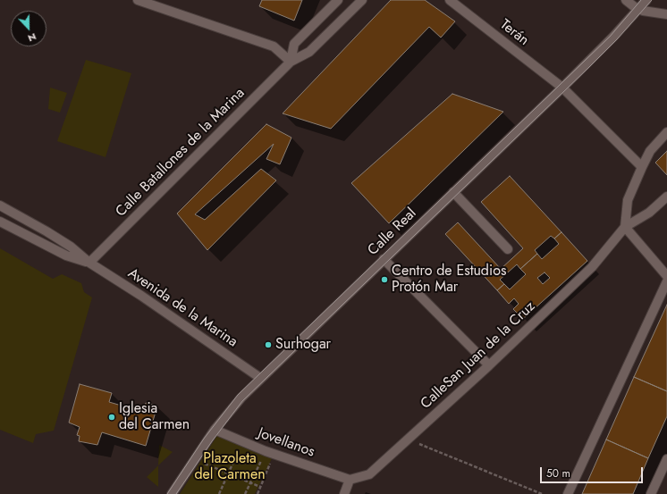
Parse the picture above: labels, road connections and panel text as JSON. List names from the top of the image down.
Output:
{
  "streets": {
    "street": [
      "Terán",
      "Calle Batallones de la Marina",
      "Calle Real",
      "Avenida de la Marina",
      "CalleSan Juan de la Cruz",
      "Jovellanos"
    ]
  },
  "crossings": [
    ["Terán", "Calle Real"],
    ["Calle Batallones de la Marina", "Avenida de la Marina"],
    ["Calle Real", "Avenida de la Marina"],
    ["Calle Real", "Jovellanos"],
    ["CalleSan Juan de la Cruz", "Jovellanos"]
  ],
  "parks": ["Plazoleta del Carmen"],
  "places": ["Centro de Estudios Protón Mar", "Surhogar", "Iglesia del Carmen"],
  "scale_bar": "50 m",
  "north": "bottom"
}
